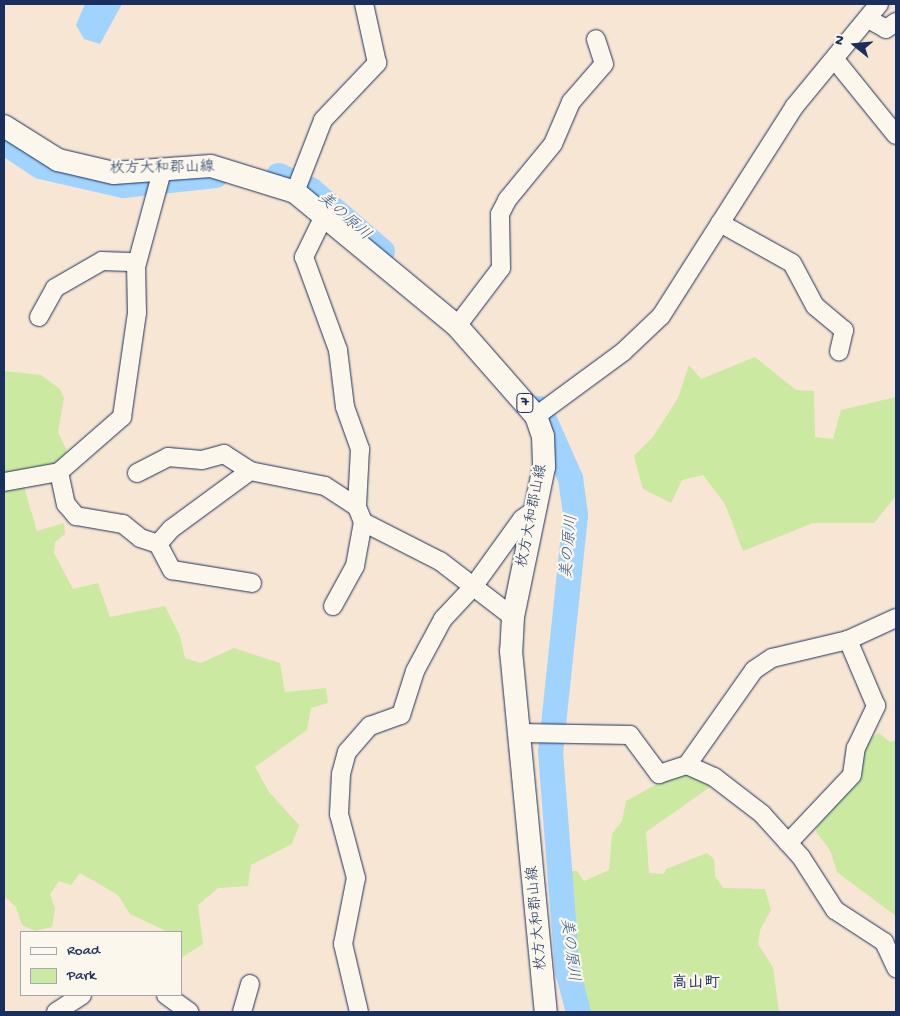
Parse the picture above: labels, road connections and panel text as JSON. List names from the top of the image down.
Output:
{
  "streets": {
    "main road": ["枚方大和郡山線", "7"]
  },
  "districts": ["高山町"],
  "water": ["美の原川"],
  "legend": ["Road", "Park"],
  "north": "left"
}
